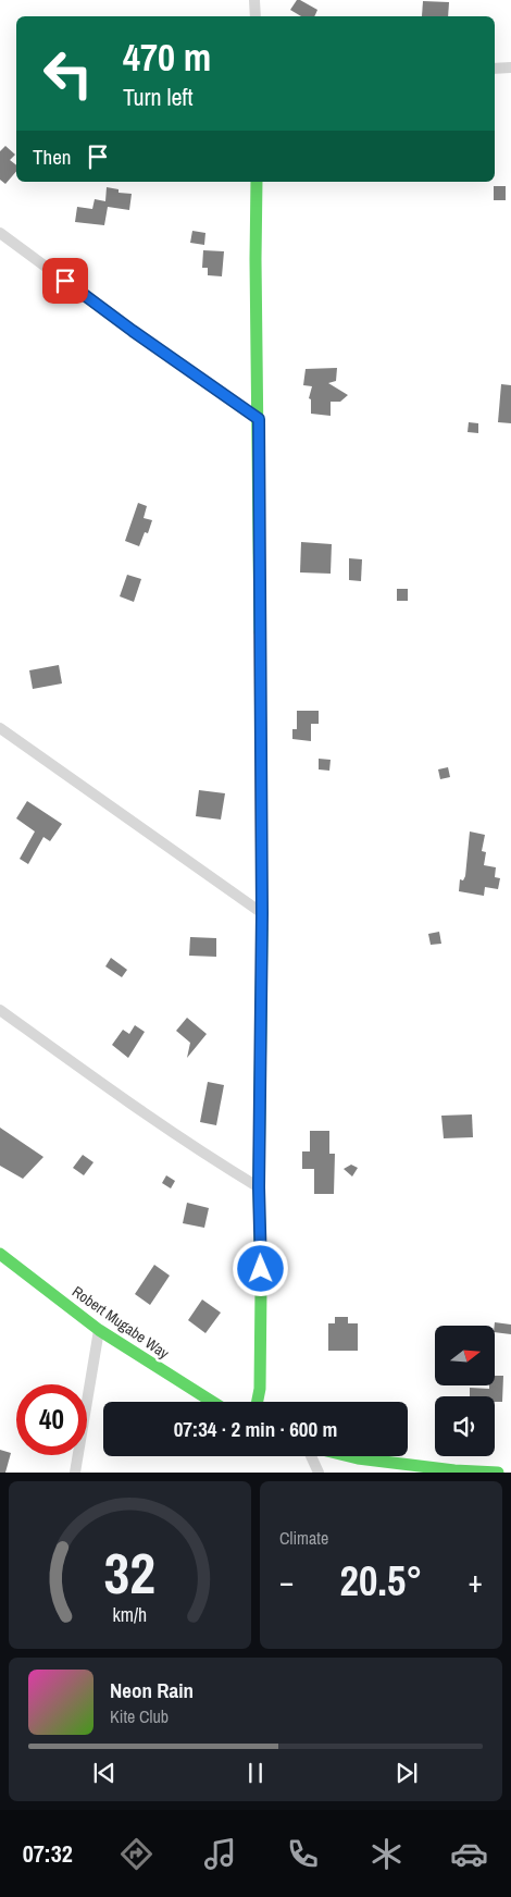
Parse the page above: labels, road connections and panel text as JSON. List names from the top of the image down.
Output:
{
  "streets": {
    "street": ["Robert Mugabe Way"]
  },
  "north": "right",
  "page": {
    "turn": ["470 m", "Turn left"],
    "then": "Then",
    "limit": "40",
    "trip": "07:34 · 2 min · 600 m",
    "tile": "Climate",
    "heat": ["−", "20.5°", "+"],
    "song": ["Neon Rain", "Kite Club"],
    "tabs": "07:32",
    "gauge": ["32", "km/h"]
  }
}
